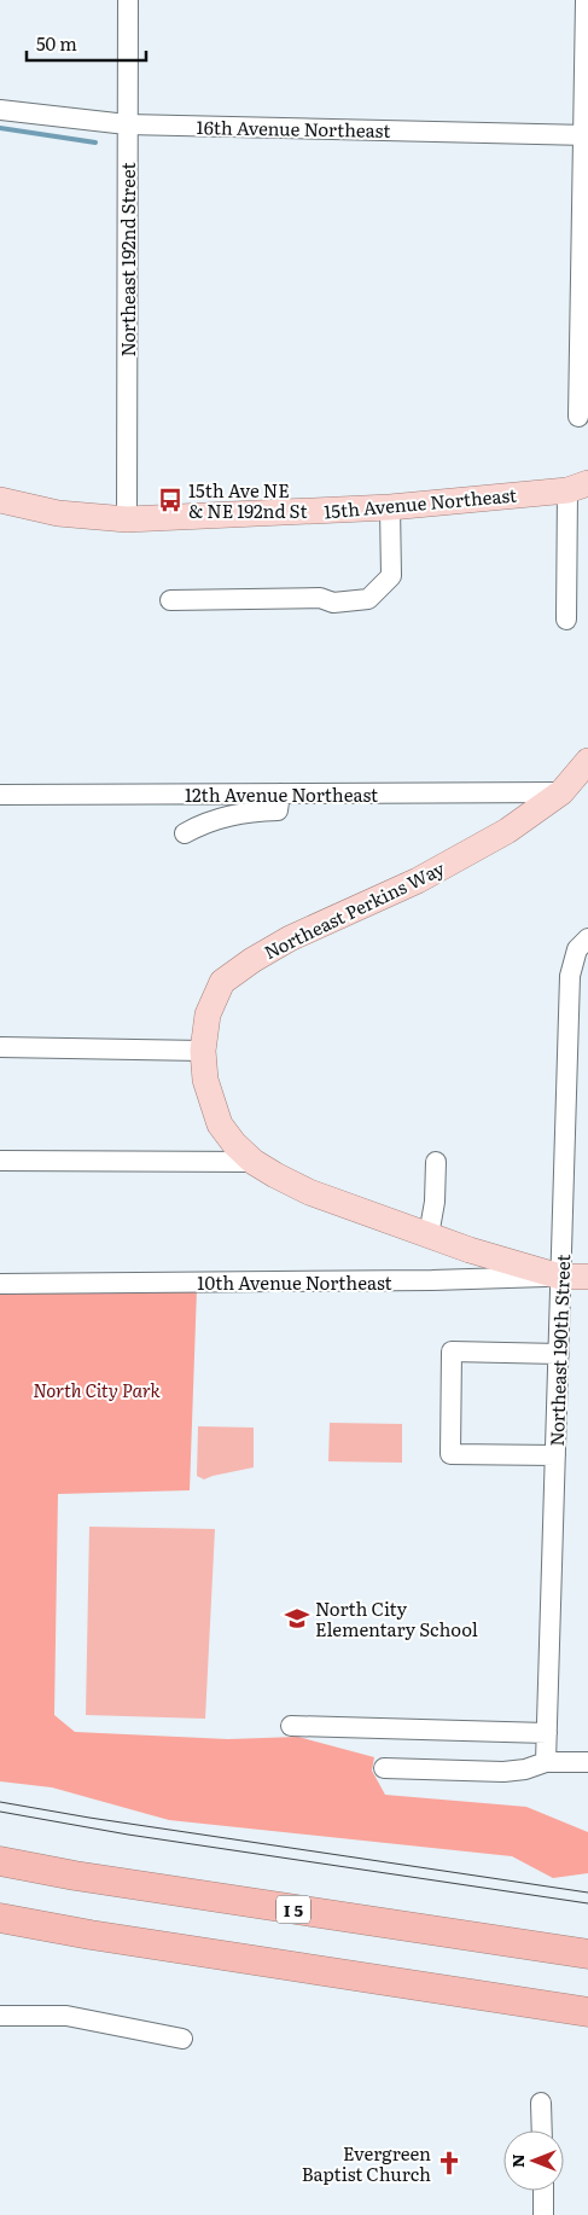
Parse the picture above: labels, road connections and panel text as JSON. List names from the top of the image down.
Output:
{
  "streets": {
    "highway": ["I 5"],
    "main road": ["15th Avenue Northeast", "Northeast Perkins Way", "10th Avenue Northeast"],
    "street": [
      "16th Avenue Northeast",
      "Northeast 192nd Street",
      "12th Avenue Northeast",
      "Northeast 190th Street"
    ]
  },
  "crossings": [
    ["16th Avenue Northeast", "Northeast 192nd Street"],
    ["Northeast 192nd Street", "15th Avenue Northeast"],
    ["12th Avenue Northeast", "Northeast Perkins Way"],
    ["Northeast Perkins Way", "10th Avenue Northeast"],
    ["Northeast Perkins Way", "Northeast 190th Street"],
    ["10th Avenue Northeast", "Northeast 190th Street"]
  ],
  "parks": ["North City Park"],
  "places": {
    "bus stop": ["15th Ave NE & NE 192nd St"],
    "school or university": ["North City Elementary School"],
    "church": ["Evergreen Baptist Church"]
  },
  "scale_bar": "50 m",
  "north": "left"
}
